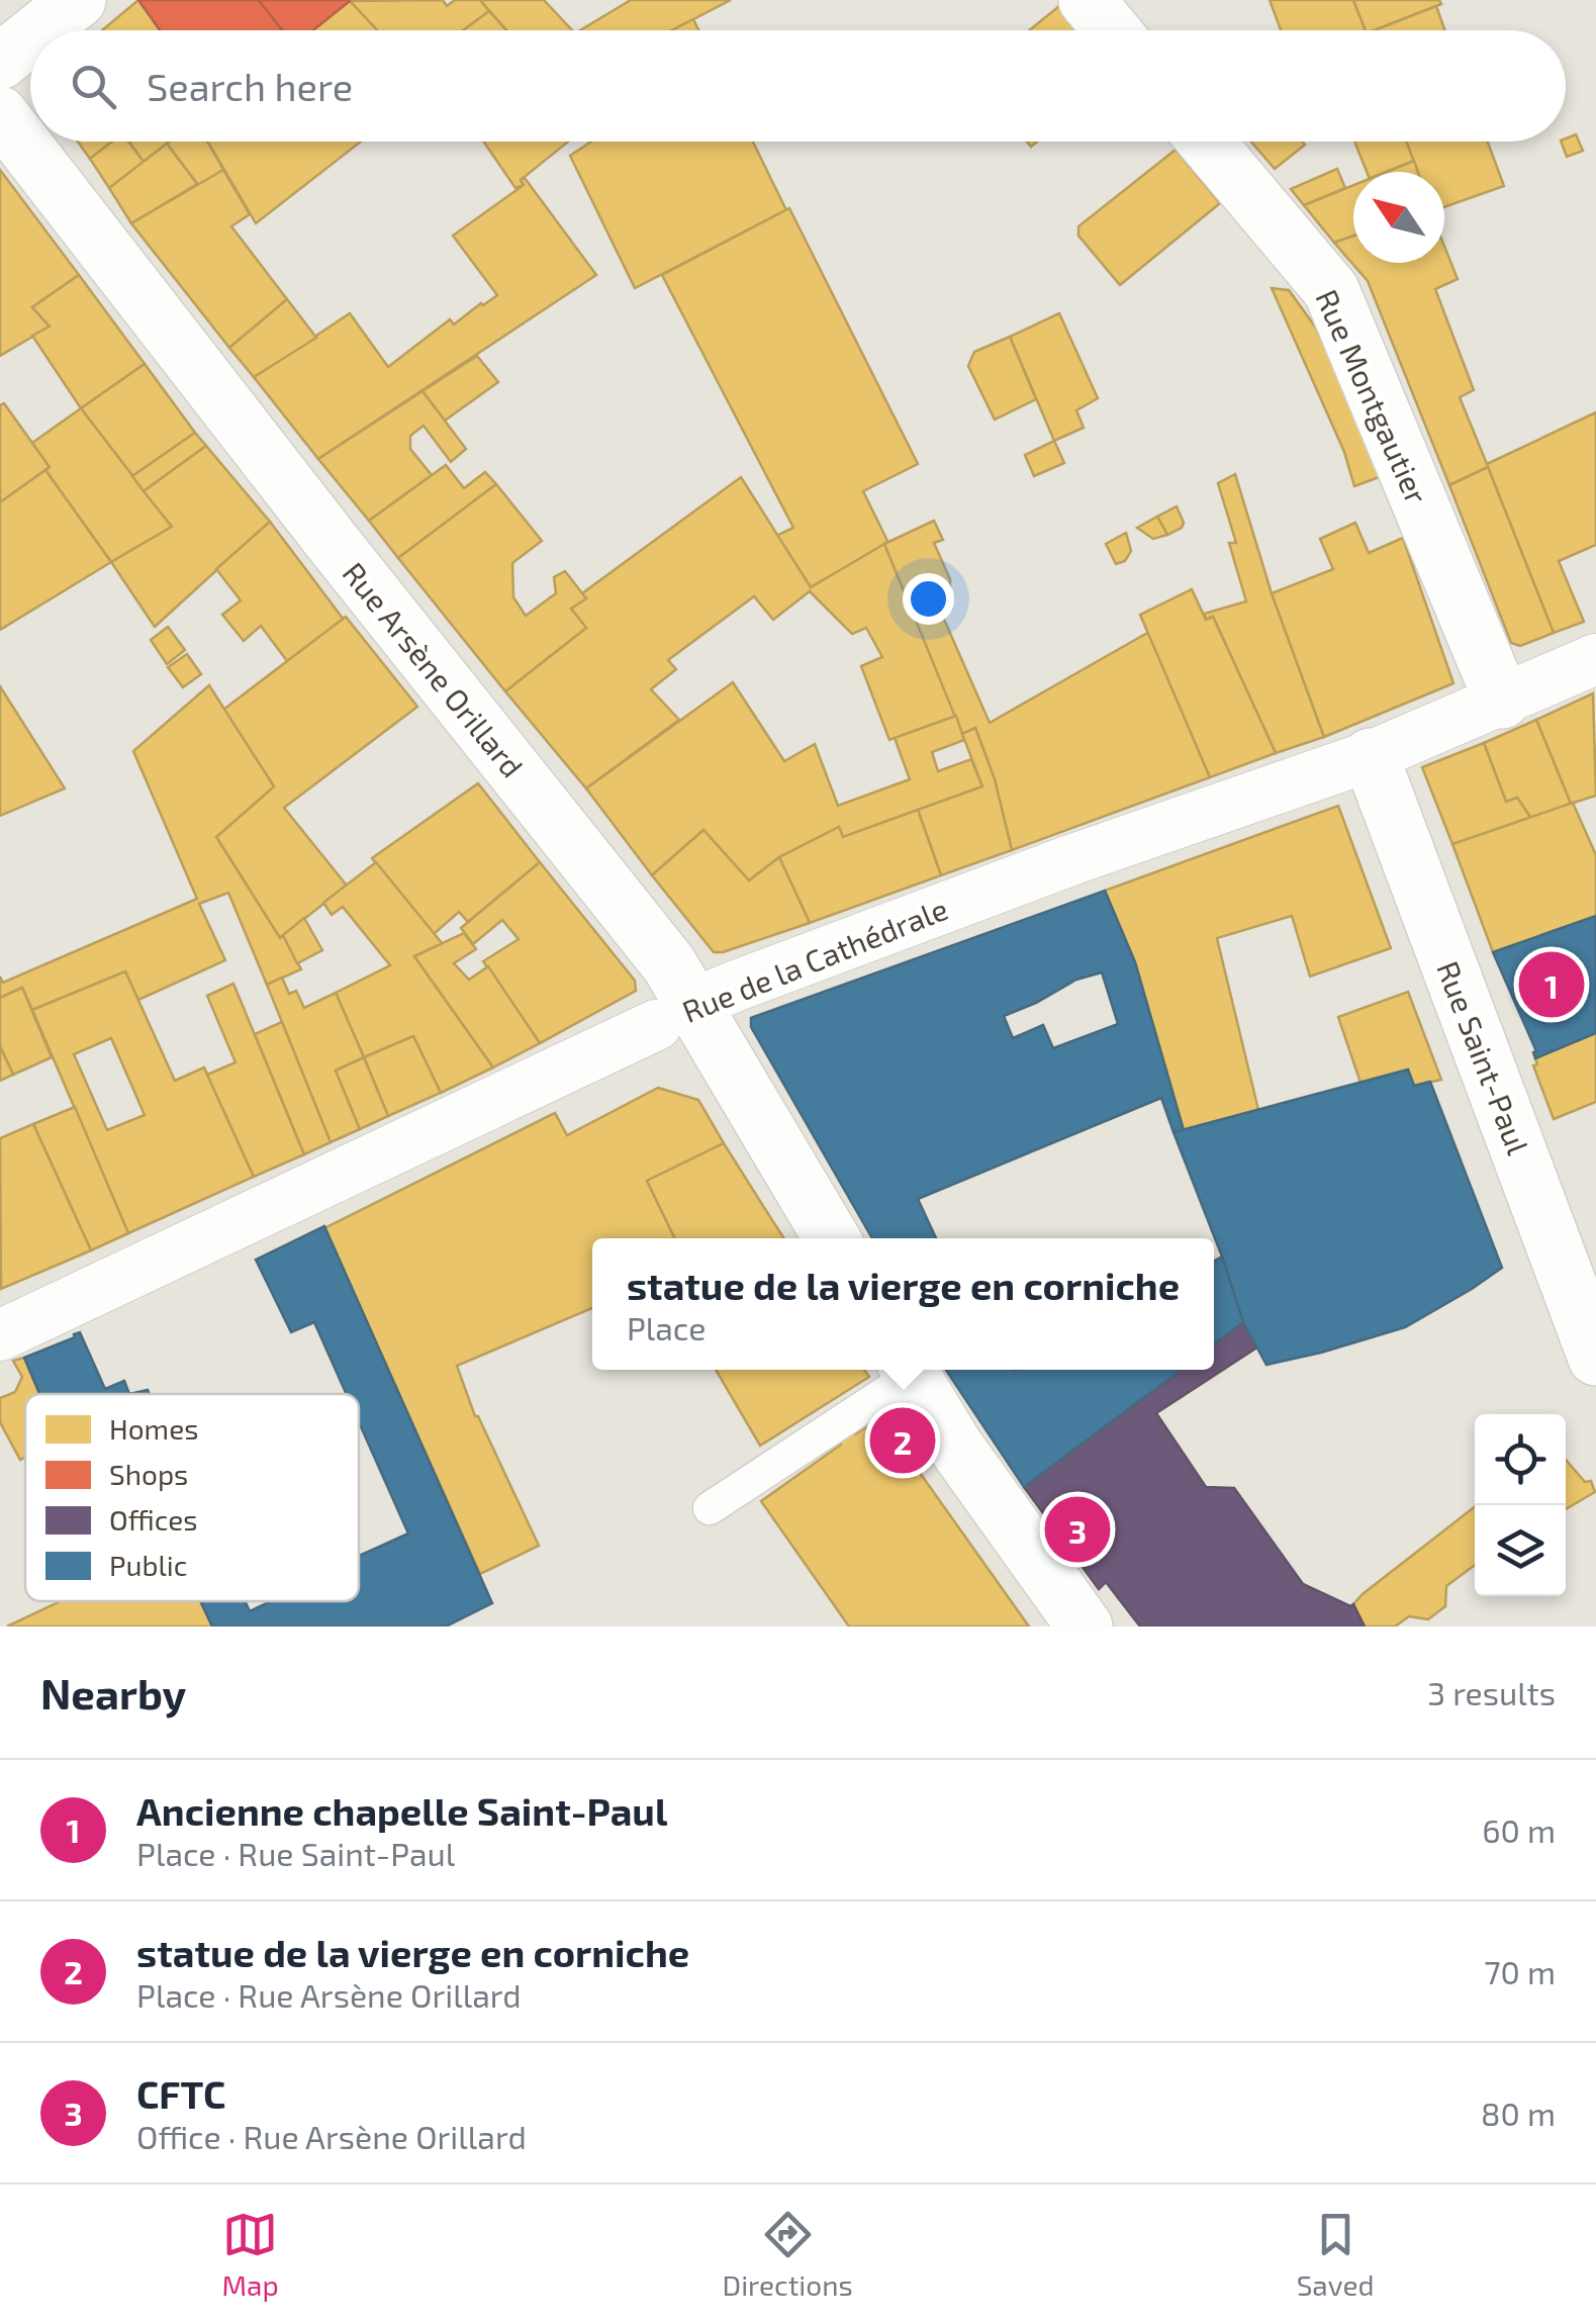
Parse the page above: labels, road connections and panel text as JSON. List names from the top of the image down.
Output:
{
  "streets": {
    "street": [
      "Rue Montgautier",
      "Rue Arsène Orillard",
      "Rue de la Cathédrale",
      "Rue Saint-Paul"
    ]
  },
  "crossings": [
    ["Rue Montgautier", "Rue de la Cathédrale"],
    ["Rue Arsène Orillard", "Rue de la Cathédrale"],
    ["Rue de la Cathédrale", "Rue Saint-Paul"]
  ],
  "legend": [
    "Homes",
    "Shops",
    "Offices",
    "Public"
  ],
  "north": "top left",
  "page": {
    "search": "Search here",
    "pins": ["1", "2", "3"],
    "popup": ["statue de la vierge en corniche", "Place"],
    "heading": ["Nearby", "3 results"],
    "list": [
      {
        "mark": "1",
        "name": "Ancienne chapelle Saint-Paul",
        "note": "Place · Rue Saint-Paul",
        "value": "60 m"
      },
      {
        "mark": "2",
        "name": "statue de la vierge en corniche",
        "note": "Place · Rue Arsène Orillard",
        "value": "70 m"
      },
      {
        "mark": "3",
        "name": "CFTC",
        "note": "Office · Rue Arsène Orillard",
        "value": "80 m"
      }
    ],
    "nav": ["Map", "Directions", "Saved"]
  }
}
